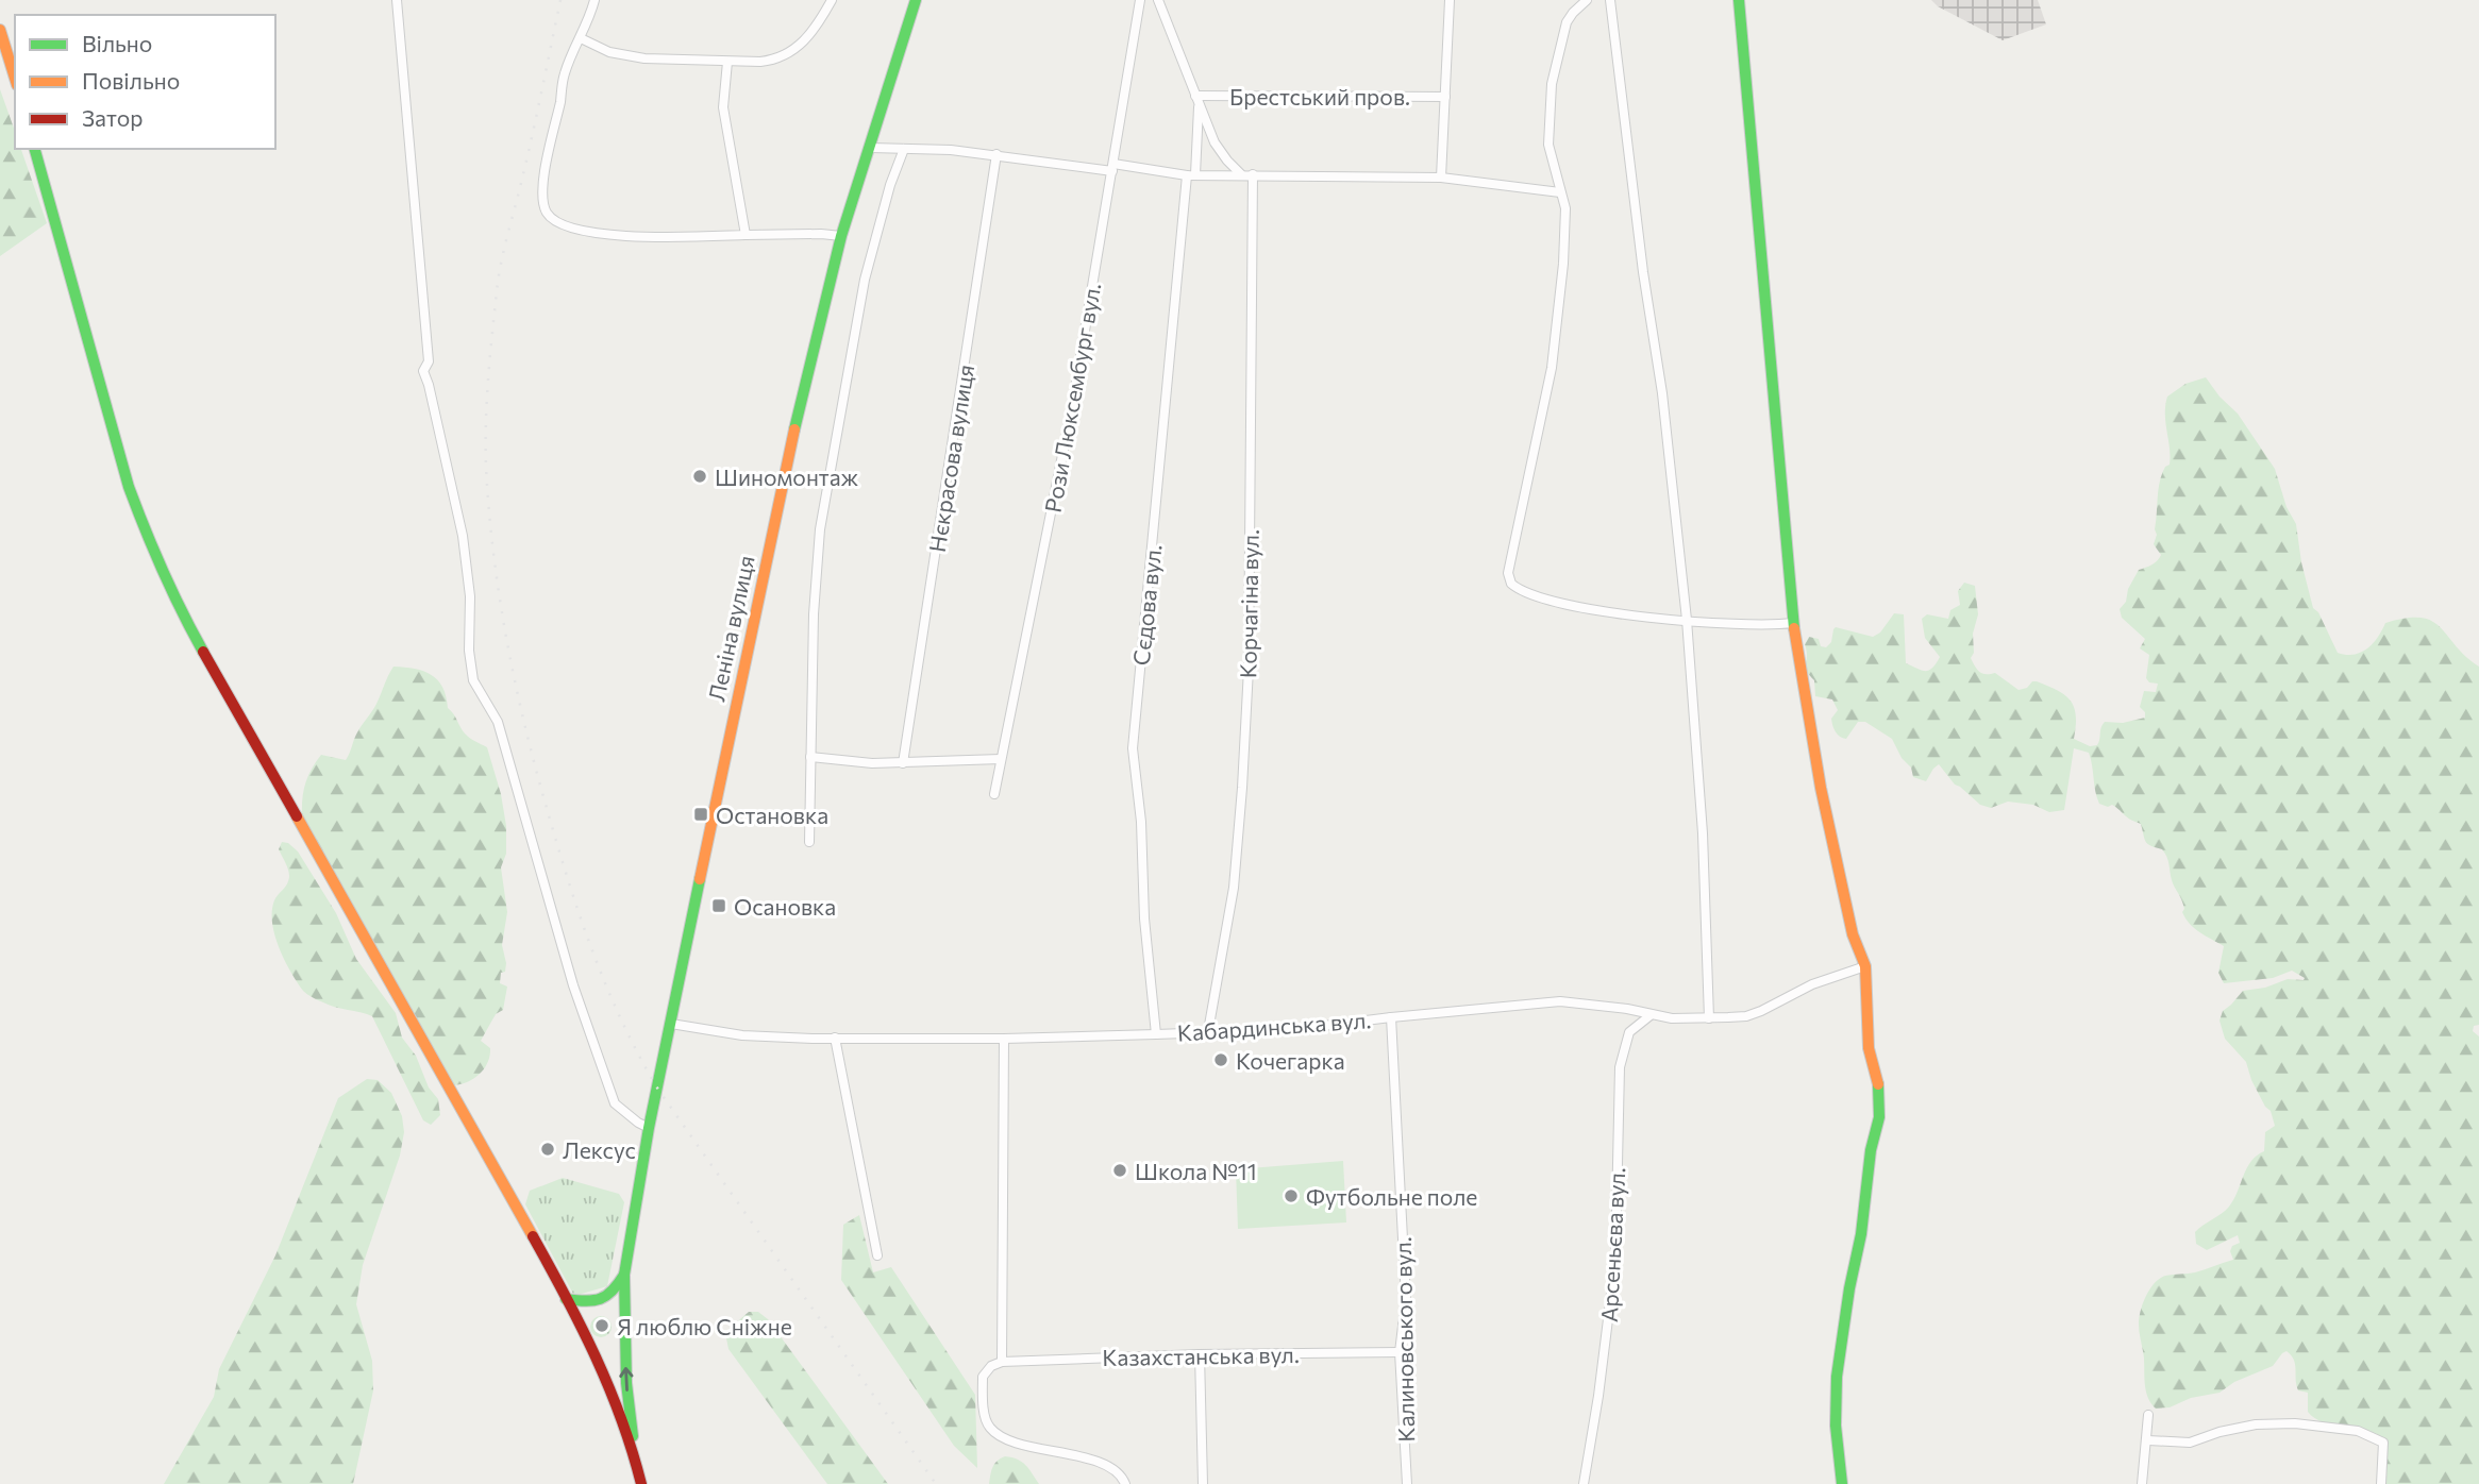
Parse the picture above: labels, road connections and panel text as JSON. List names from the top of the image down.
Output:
{
  "streets": {
    "main road": ["Леніна вулиця"],
    "street": [
      "Брестський пров.",
      "Рози Люксембург вул.",
      "Нєкрасова вулиця",
      "Корчагіна вул.",
      "Сєдова вул.",
      "Кабардинська вул.",
      "Арсеньєва вул.",
      "Калиновського вул.",
      "Казахстанська вул."
    ]
  },
  "crossings": [
    ["Брестський пров.", "Сєдова вул."],
    ["Корчагіна вул.", "Кабардинська вул."],
    ["Сєдова вул.", "Кабардинська вул."],
    ["Леніна вулиця", "Кабардинська вул."],
    ["Кабардинська вул.", "Арсеньєва вул."],
    ["Кабардинська вул.", "Калиновського вул."],
    ["Калиновського вул.", "Казахстанська вул."]
  ],
  "places": {
    "other": [
      "Шиномонтаж",
      "Кочегарка",
      "Лексус",
      "Школа №11",
      "Футбольне поле",
      "Я люблю Сніжне"
    ],
    "transit": ["Остановка", "Осановка"]
  },
  "legend": ["Вільно", "Повільно", "Затор"]
}
